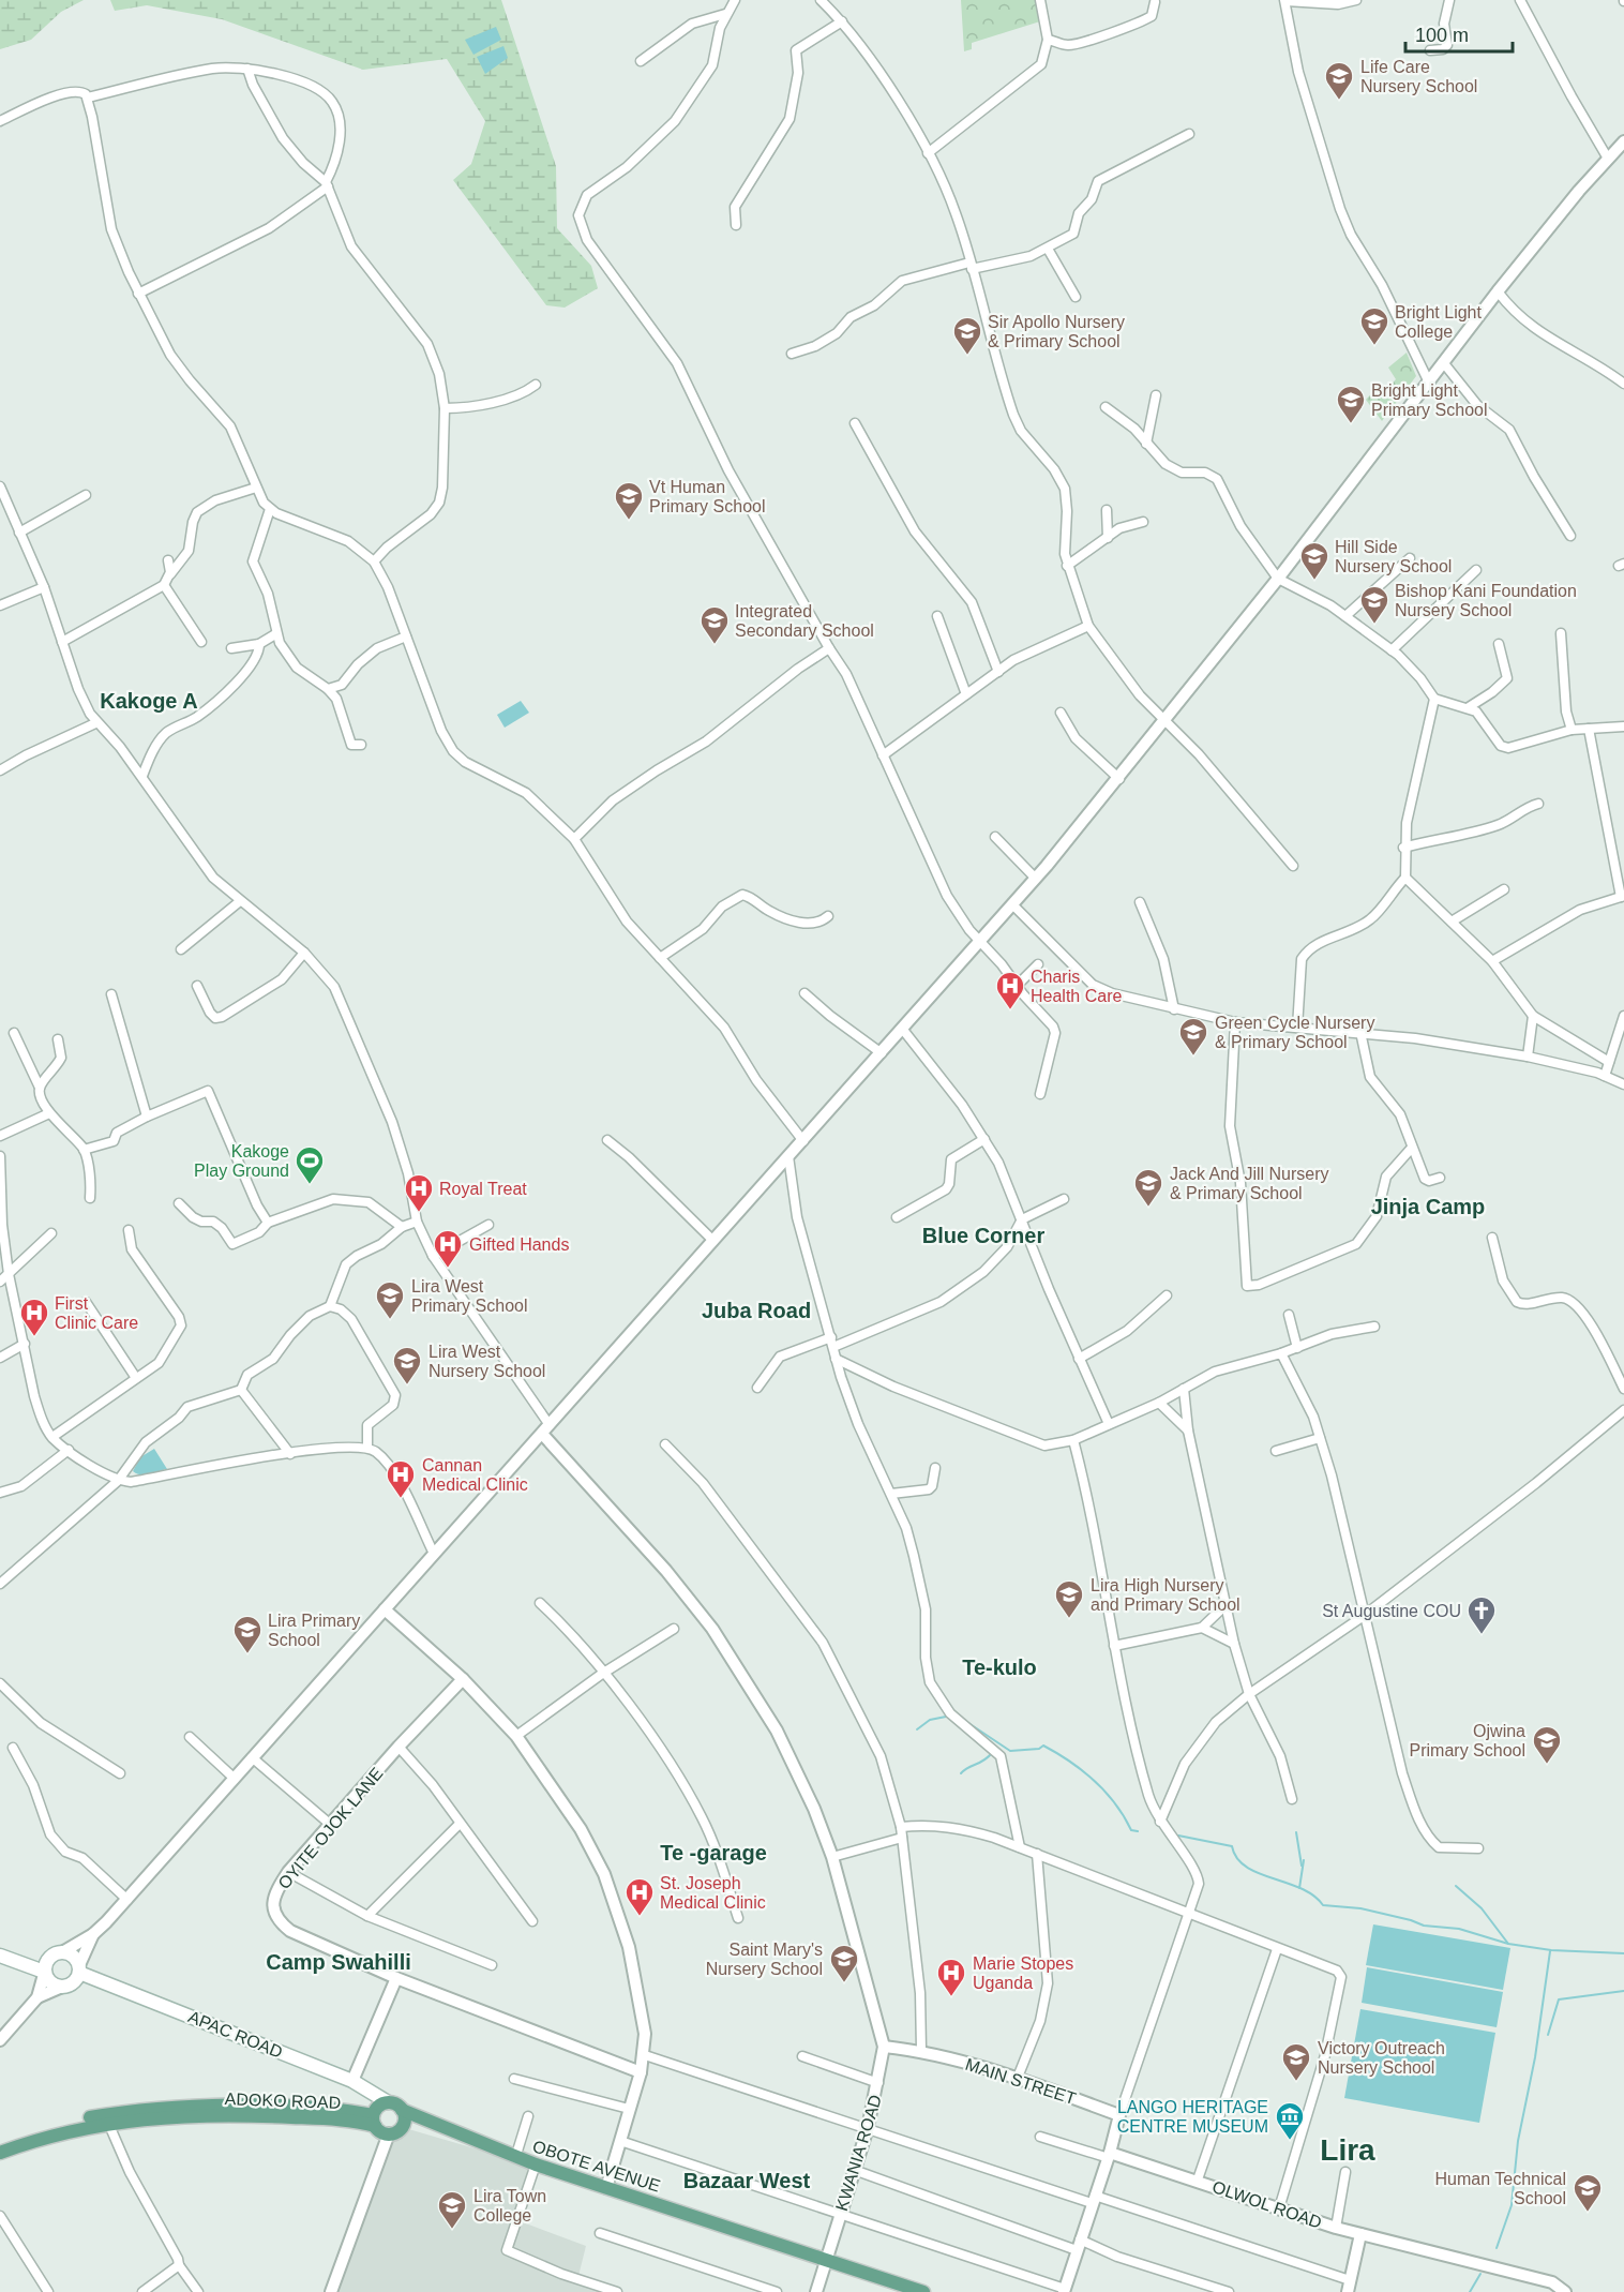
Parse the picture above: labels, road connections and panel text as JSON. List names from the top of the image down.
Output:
{
  "streets": {
    "main road": ["APAC ROAD", "ADOKO ROAD", "OBOTE AVENUE"],
    "street": [
      "OYITE OJOK LANE",
      "MAIN STREET",
      "KWANIA ROAD",
      "OLWOL ROAD"
    ]
  },
  "crossings": [
    ["APAC ROAD", "ADOKO ROAD"],
    ["APAC ROAD", "OBOTE AVENUE"],
    ["MAIN STREET", "KWANIA ROAD"],
    ["ADOKO ROAD", "OBOTE AVENUE"],
    ["KWANIA ROAD", "OBOTE AVENUE"]
  ],
  "districts": [
    "Kakoge A",
    "Jinja Camp",
    "Blue Corner",
    "Juba Road",
    "Te-kulo",
    "Te -garage",
    "Camp Swahilli",
    "Lira",
    "Bazaar West"
  ],
  "places": {
    "school or university": [
      "Life Care Nursery School",
      "Bright Light College",
      "Sir Apollo Nursery & Primary School",
      "Bright Light Primary School",
      "Vt Human Primary School",
      "Hill Side Nursery School",
      "Bishop Kani Foundation Nursery School",
      "Integrated Secondary School",
      "Green Cycle Nursery & Primary School",
      "Jack And Jill Nursery & Primary School",
      "Lira West Primary School",
      "Lira West Nursery School",
      "Lira High Nursery and Primary School",
      "Lira Primary School",
      "Ojwina Primary School",
      "Saint Mary's Nursery School",
      "Victory Outreach Nursery School",
      "Human Technical School",
      "Lira Town College"
    ],
    "hospital": [
      "Charis Health Care",
      "Royal Treat",
      "Gifted Hands",
      "First Clinic Care",
      "Cannan Medical Clinic",
      "St. Joseph Medical Clinic",
      "Marie Stopes Uganda"
    ],
    "sports": ["Kakoge Play Ground"],
    "church": ["St Augustine COU"],
    "museum": ["LANGO HERITAGE CENTRE MUSEUM"]
  },
  "scale_bar": "100 m"
}
